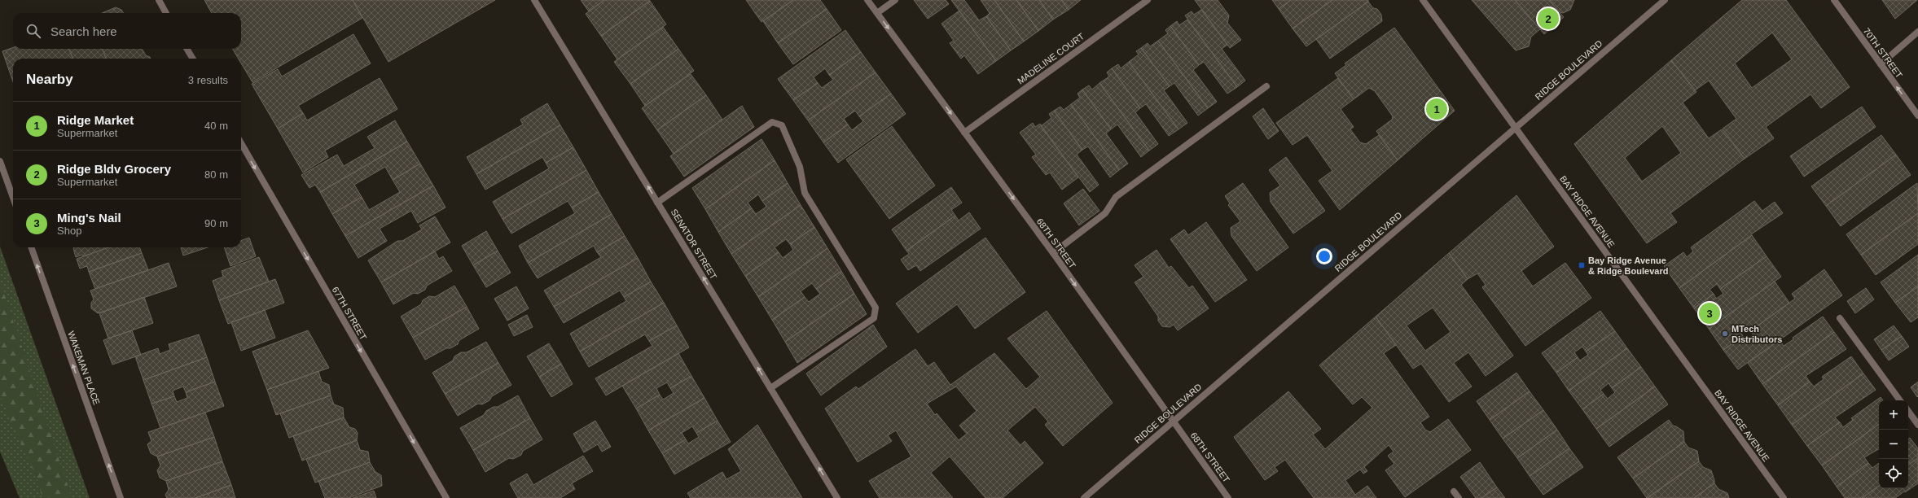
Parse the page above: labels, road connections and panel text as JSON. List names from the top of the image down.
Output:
{
  "streets": {
    "street": [
      "70TH STREET",
      "MADELINE COURT",
      "RIDGE BOULEVARD",
      "BAY RIDGE AVENUE",
      "68TH STREET",
      "SENATOR STREET",
      "67TH STREET",
      "WAKEMAN PLACE"
    ]
  },
  "crossings": [
    ["MADELINE COURT", "68TH STREET"],
    ["RIDGE BOULEVARD", "BAY RIDGE AVENUE"],
    ["RIDGE BOULEVARD", "68TH STREET"]
  ],
  "one_way": [
    "70TH STREET",
    "68TH STREET",
    "SENATOR STREET",
    "67TH STREET",
    "WAKEMAN PLACE"
  ],
  "places": {
    "transit": ["Bay Ridge Avenue & Ridge Boulevard"],
    "other": ["MTech Distributors"]
  },
  "page": {
    "pins": ["2", "1", "3"],
    "search": "Search here",
    "heading": ["Nearby", "3 results"],
    "list": [
      {
        "mark": "1",
        "name": "Ridge Market",
        "note": "Supermarket",
        "value": "40 m"
      },
      {
        "mark": "2",
        "name": "Ridge Bldv Grocery",
        "note": "Supermarket",
        "value": "80 m"
      },
      {
        "mark": "3",
        "name": "Ming's Nail",
        "note": "Shop",
        "value": "90 m"
      }
    ],
    "map_buttons": ["+", "−"]
  }
}
